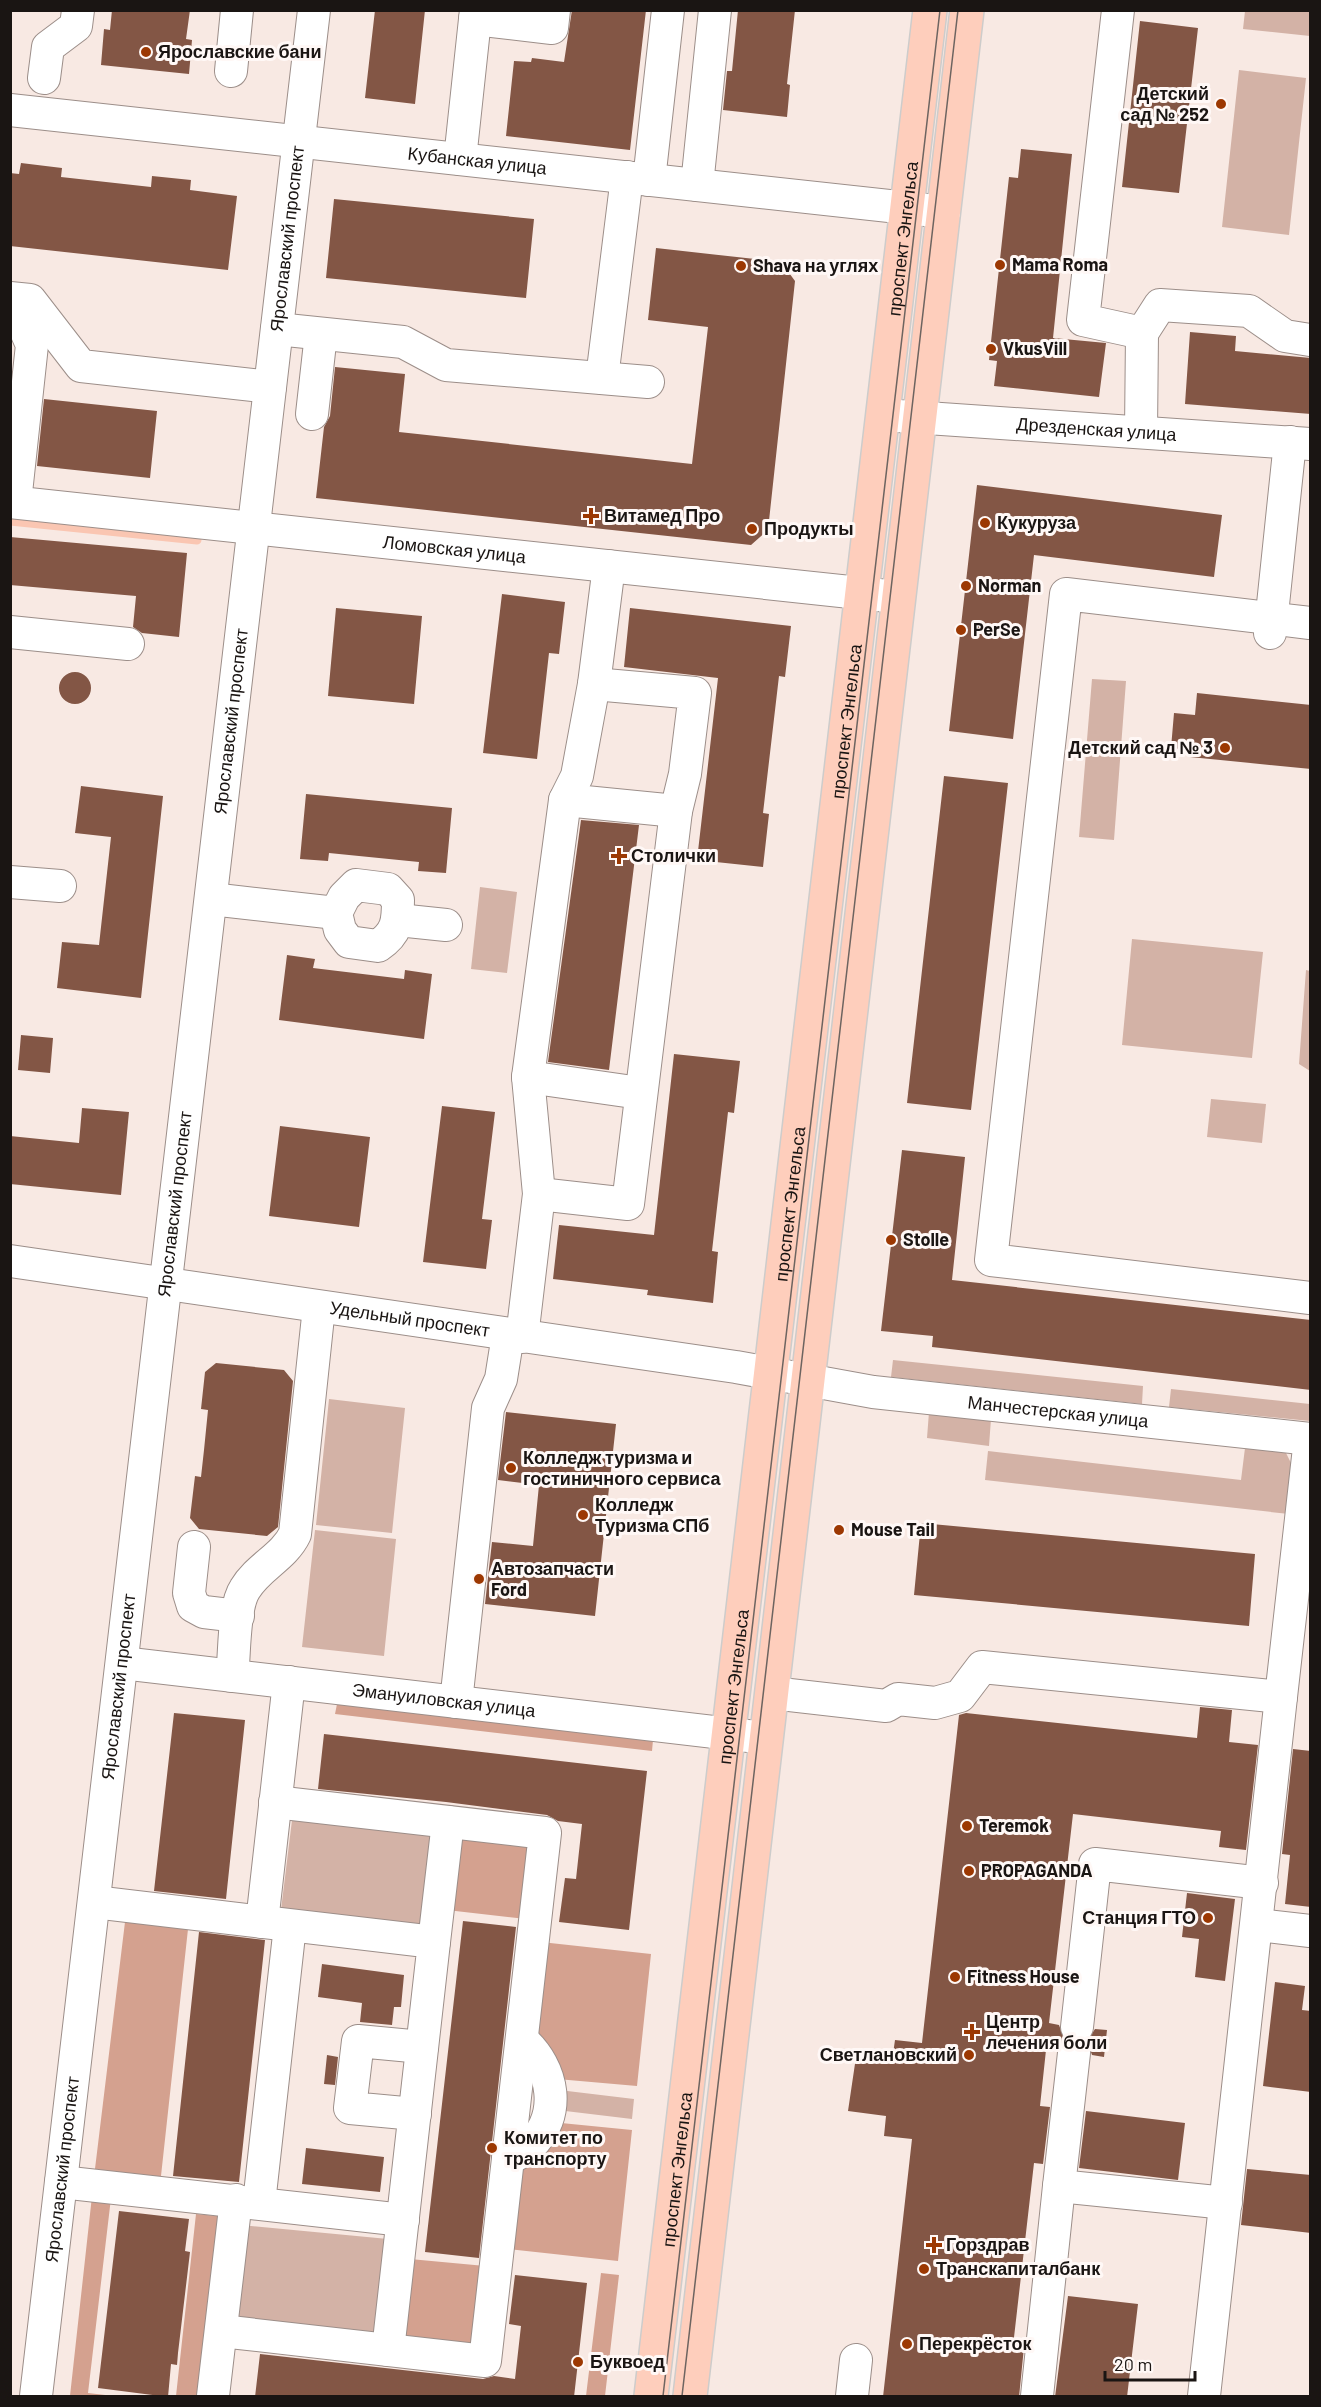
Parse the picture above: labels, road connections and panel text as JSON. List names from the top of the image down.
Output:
{
  "streets": {
    "main road": ["проспект Энгельса"],
    "street": [
      "Кубанская улица",
      "Ярославский проспект",
      "Дрезденская улица",
      "Ломовская улица",
      "Удельный проспект",
      "Манчестерская улица",
      "Эмануиловская улица"
    ]
  },
  "crossings": [
    ["Кубанская улица", "Ярославский проспект"],
    ["Кубанская улица", "проспект Энгельса"],
    ["Ярославский проспект", "Ломовская улица"],
    ["Ярославский проспект", "Удельный проспект"],
    ["Ярославский проспект", "Эмануиловская улица"],
    ["проспект Энгельса", "Дрезденская улица"],
    ["проспект Энгельса", "Ломовская улица"],
    ["проспект Энгельса", "Удельный проспект"],
    ["проспект Энгельса", "Манчестерская улица"],
    ["проспект Энгельса", "Эмануиловская улица"],
    ["Удельный проспект", "Манчестерская улица"]
  ],
  "places": {
    "other": [
      "Ярославские бани",
      "Детский сад № 252",
      "Mama Roma",
      "Shava на углях",
      "VkusVill",
      "Кукуруза",
      "Продукты",
      "Norman",
      "PerSe",
      "Детский сад № 3",
      "Stolle",
      "Колледж туризма и гостиничного сервиса",
      "Колледж Туризма СПб",
      "Mouse Tail",
      "Автозапчасти Ford",
      "Teremok",
      "PROPAGANDA",
      "Станция ГТО",
      "Fitness House",
      "Светлановский",
      "Комитет по транспорту",
      "Транскапиталбанк",
      "Перекрёсток",
      "Буквоед"
    ],
    "health": [
      "Витамед Про",
      "Столички",
      "Центр лечения боли",
      "Горздрав"
    ]
  },
  "scale_bar": "20 m"
}
